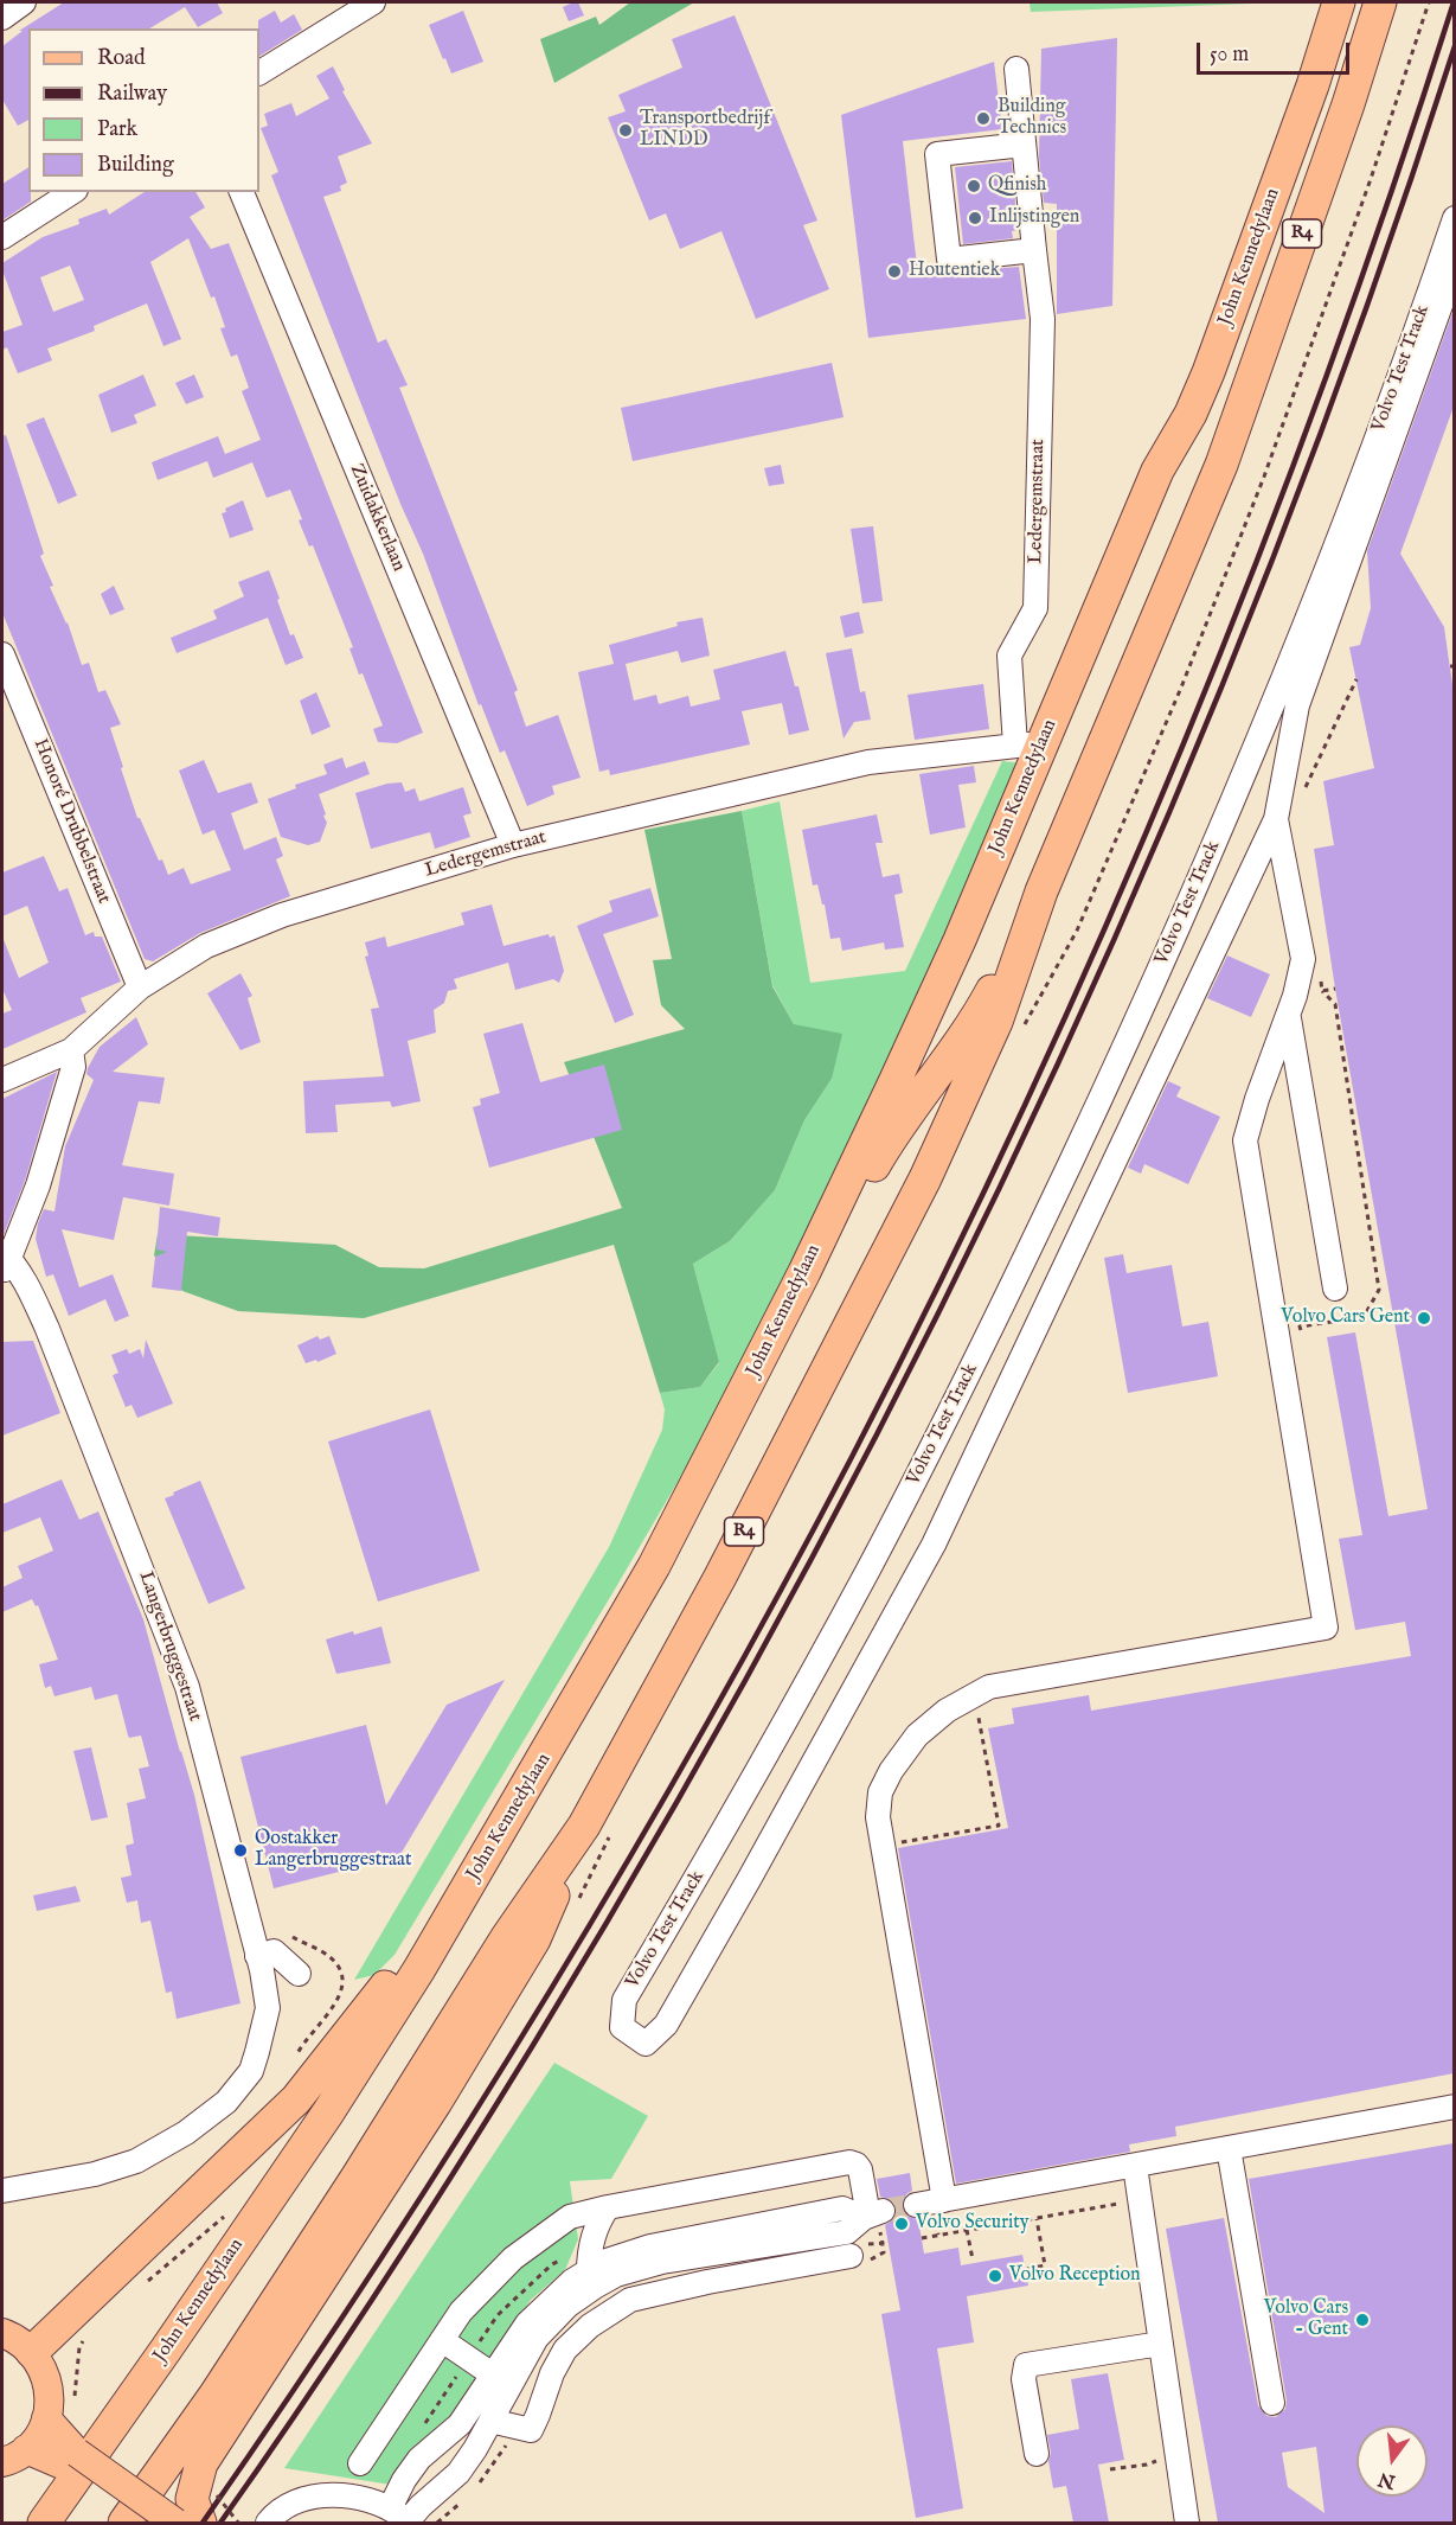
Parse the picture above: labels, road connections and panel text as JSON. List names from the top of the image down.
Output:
{
  "streets": {
    "highway": ["R4", "John Kennedylaan"],
    "street": [
      "Volvo Test Track",
      "Ledergemstraat",
      "Zuidakkerlaan",
      "Honoré Drubbelstraat",
      "Langerbruggestraat"
    ]
  },
  "crossings": [
    ["Ledergemstraat", "Zuidakkerlaan"],
    ["Ledergemstraat", "Honoré Drubbelstraat"],
    ["Ledergemstraat", "Langerbruggestraat"]
  ],
  "places": [
    "Building Technics",
    "Transportbedrijf LINDD",
    "Qfinish",
    "Inlijstingen",
    "Houtentiek",
    "Volvo Cars Gent",
    "Oostakker Langerbruggestraat",
    "Volvo Security",
    "Volvo Reception",
    "Volvo Cars - Gent"
  ],
  "legend": [
    "Road",
    "Railway",
    "Park",
    "Building"
  ],
  "scale_bar": "50 m",
  "north": "bottom"
}
